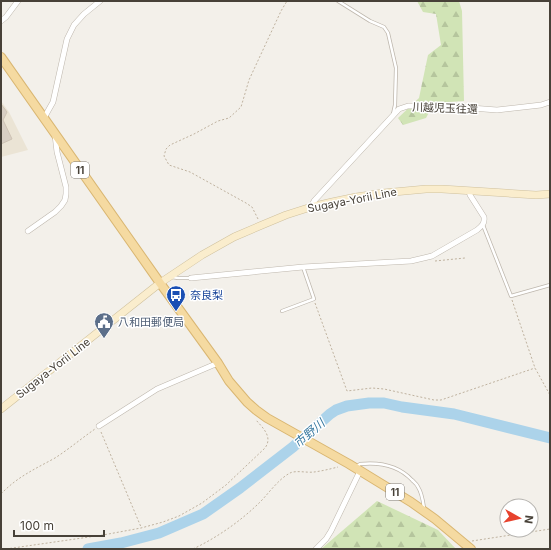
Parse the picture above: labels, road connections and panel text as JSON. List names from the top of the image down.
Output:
{
  "streets": {
    "main road": ["11", "Sugaya-Yorii Line"],
    "street": ["川越児玉往還"]
  },
  "crossings": [
    ["川越児玉往還", "Sugaya-Yorii Line"],
    ["11", "Sugaya-Yorii Line"]
  ],
  "water": ["市野川"],
  "places": {
    "bus stop": ["奈良梨"],
    "public building": ["八和田郵便局"]
  },
  "scale_bar": "100 m",
  "north": "right"
}
